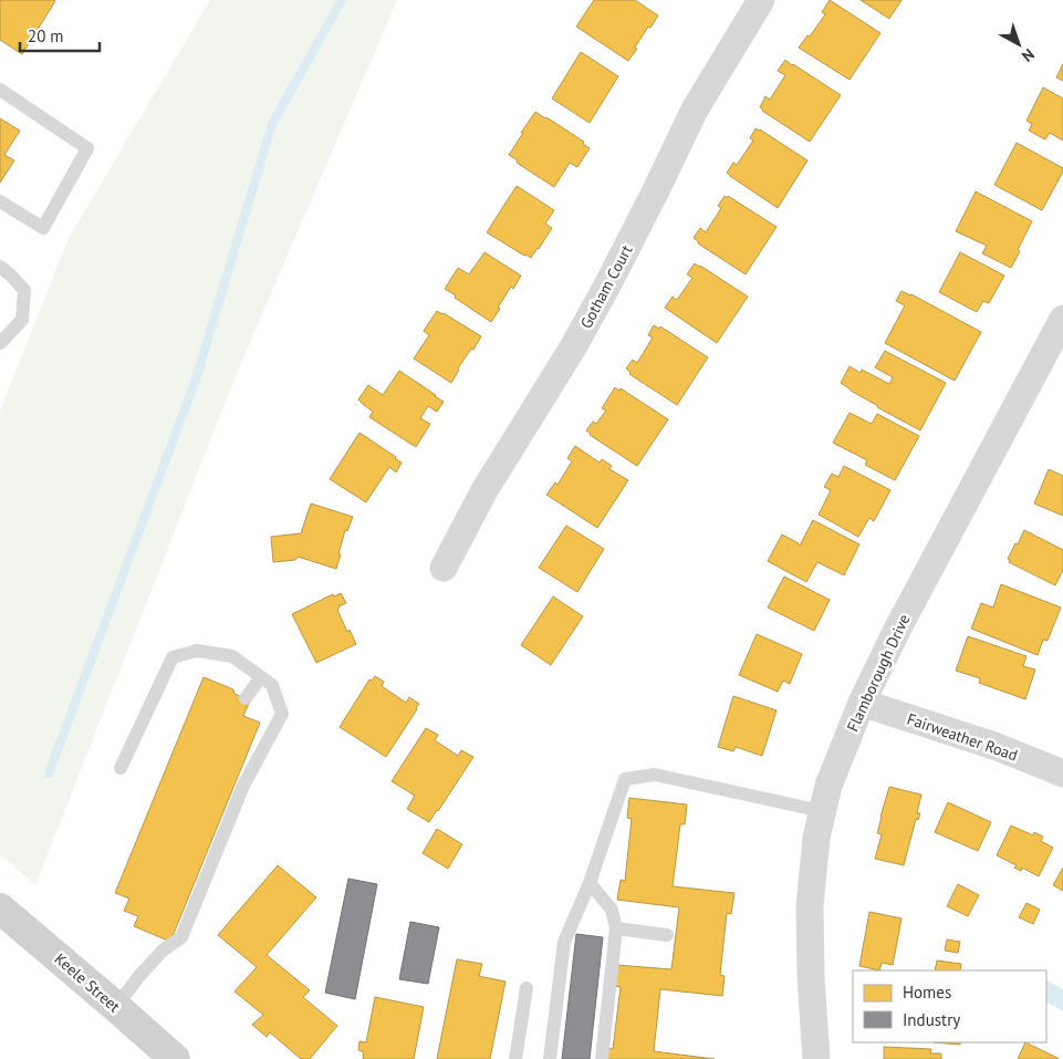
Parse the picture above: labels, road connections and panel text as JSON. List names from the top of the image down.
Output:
{
  "streets": {
    "main road": ["Keele Street"],
    "street": ["Gotham Court", "Flamborough Drive", "Fairweather Road"]
  },
  "crossings": [
    ["Flamborough Drive", "Fairweather Road"]
  ],
  "legend": ["Homes", "Industry"],
  "scale_bar": "20 m",
  "north": "bottom right"
}
